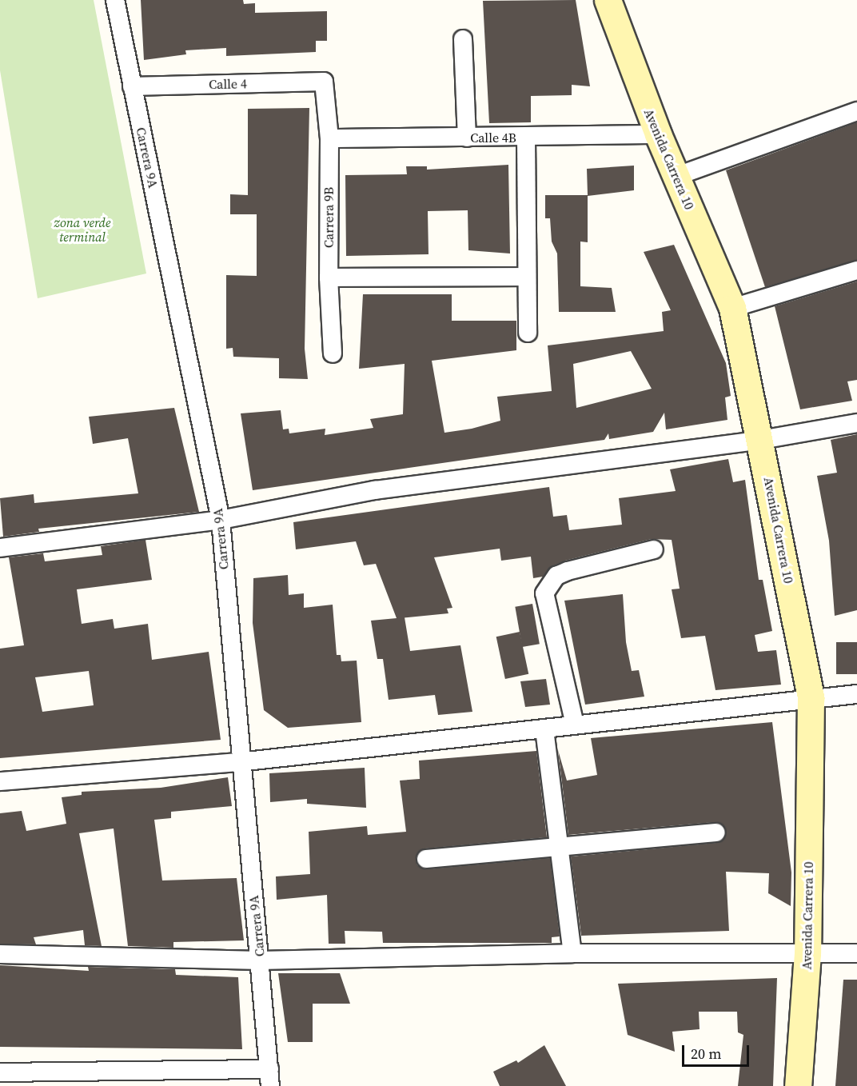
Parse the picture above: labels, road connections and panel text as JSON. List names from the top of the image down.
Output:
{
  "streets": {
    "main road": ["Avenida Carrera 10"],
    "street": [
      "Calle 4",
      "Calle 4B",
      "Carrera 9A",
      "Carrera 9B"
    ]
  },
  "crossings": [
    ["Calle 4", "Carrera 9A"],
    ["Calle 4", "Carrera 9B"],
    ["Calle 4B", "Avenida Carrera 10"],
    ["Calle 4B", "Carrera 9B"]
  ],
  "parks": ["zona verde terminal"],
  "scale_bar": "20 m"
}
